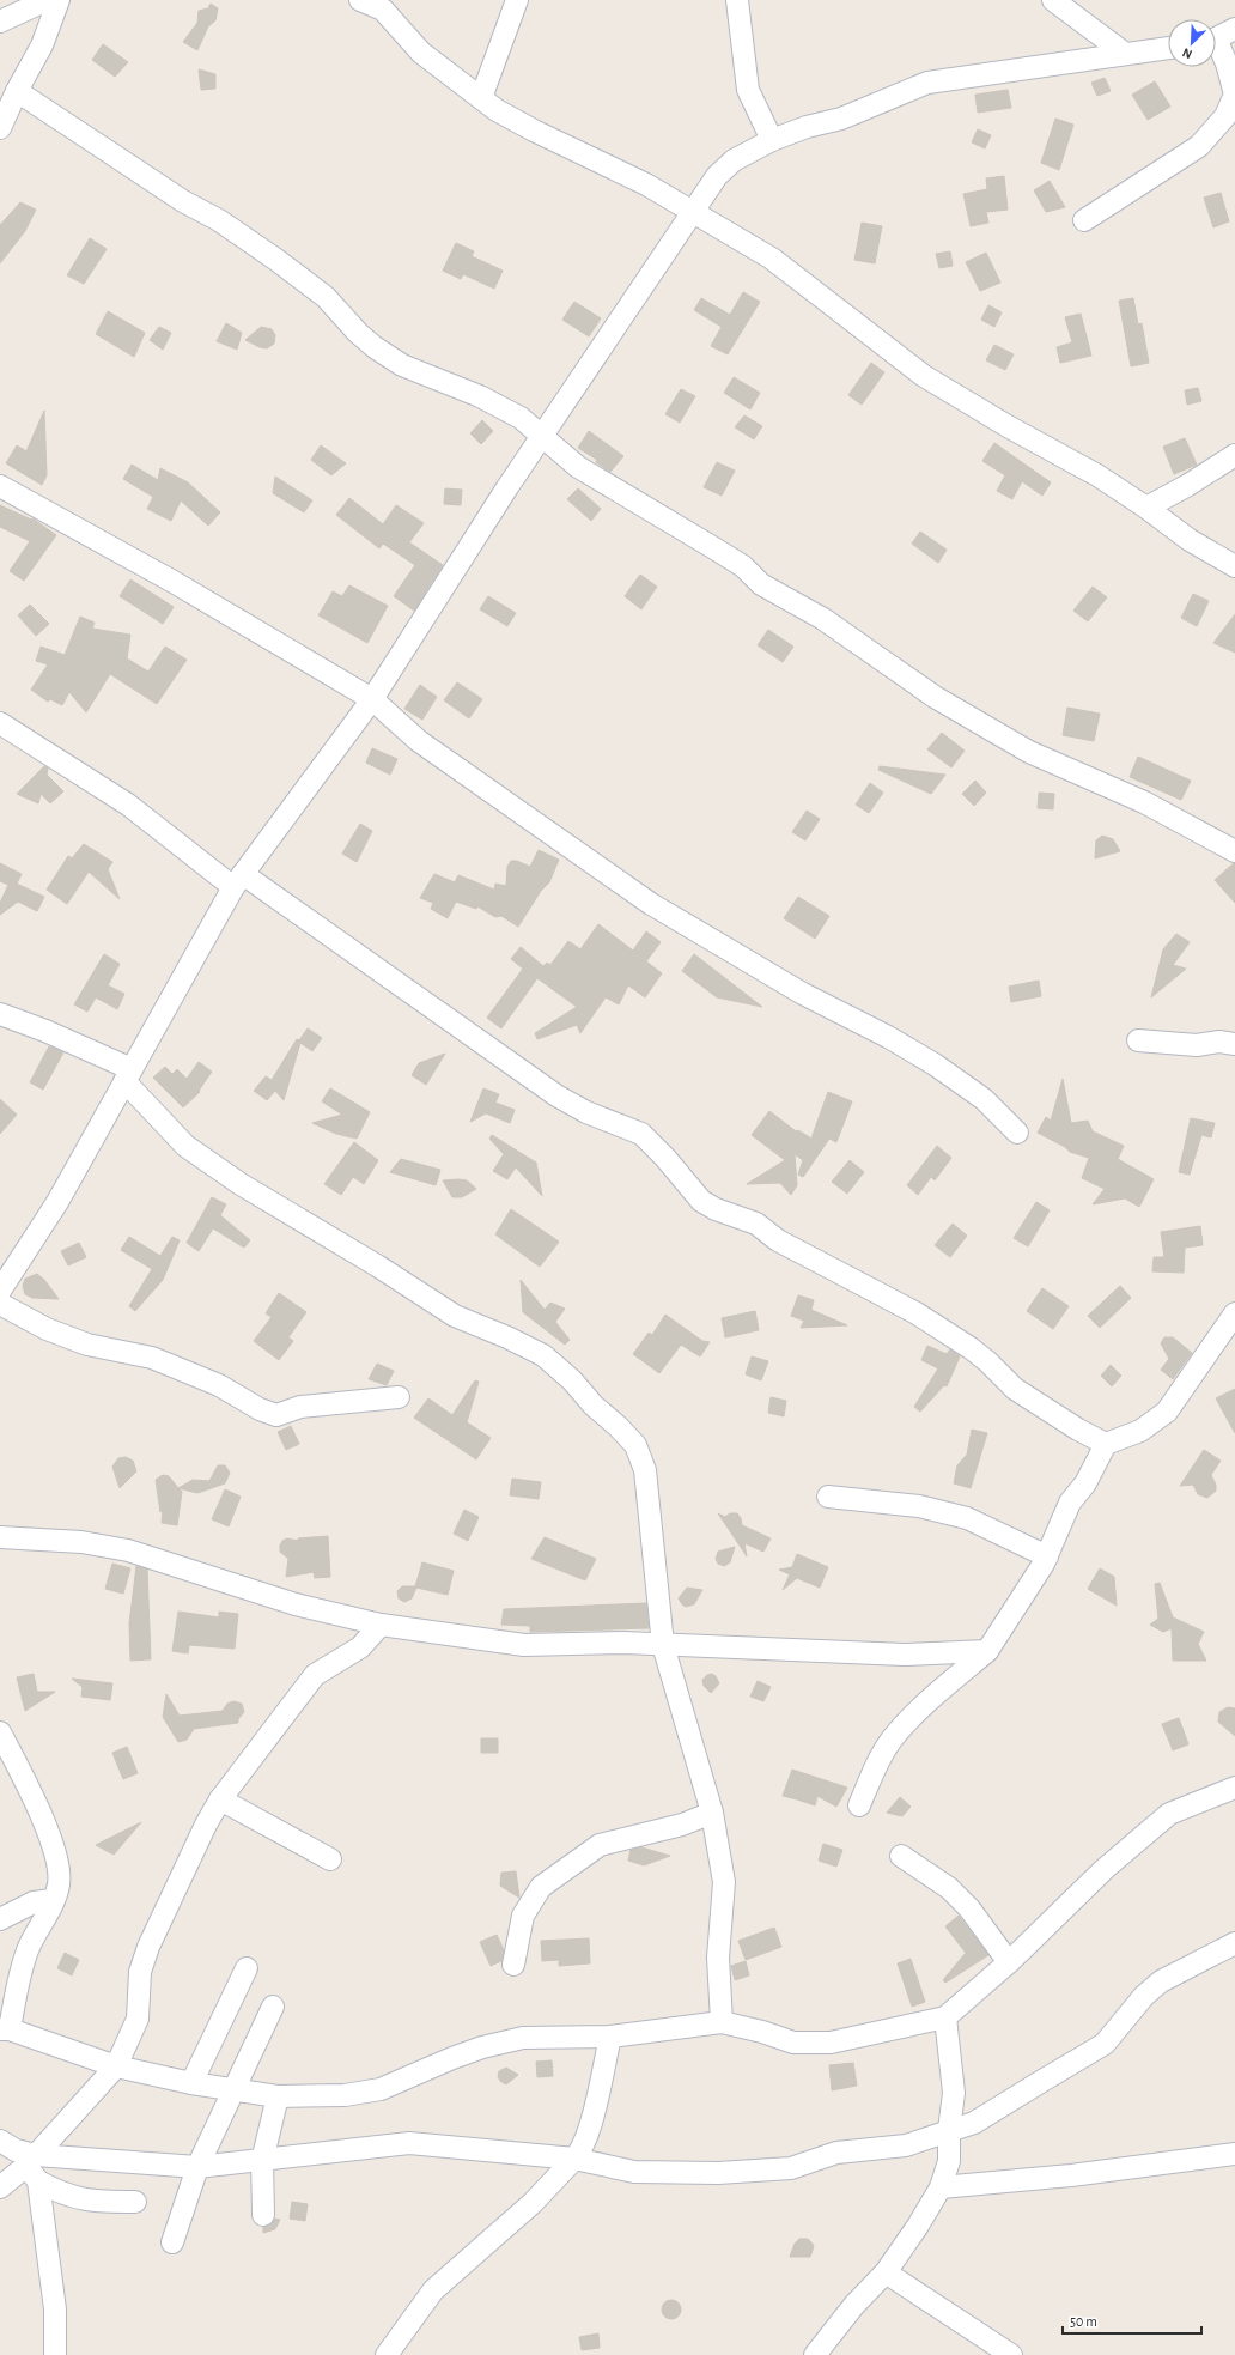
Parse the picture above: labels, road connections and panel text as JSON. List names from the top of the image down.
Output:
{
  "scale_bar": "50 m",
  "north": "bottom left"
}
